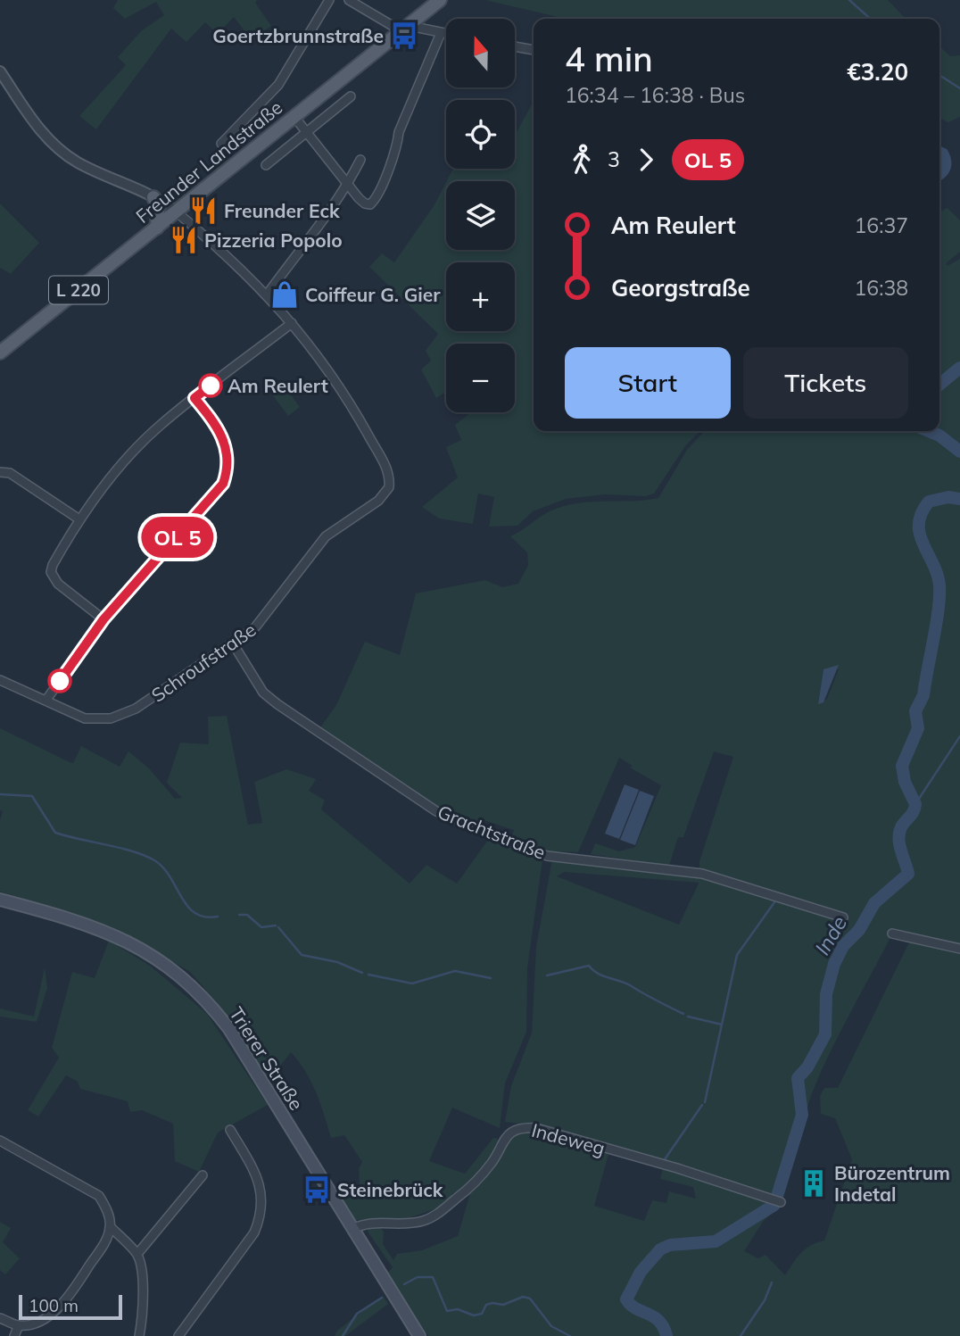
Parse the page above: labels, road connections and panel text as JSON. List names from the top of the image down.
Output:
{
  "streets": {
    "main road": ["Freunder Landstraße", "L 220", "Trierer Straße"],
    "street": ["Schroufstraße", "Grachtstraße", "Indeweg"]
  },
  "crossings": [
    ["Freunder Landstraße", "Schroufstraße"],
    ["Schroufstraße", "Grachtstraße"],
    ["Trierer Straße", "Indeweg"]
  ],
  "water": ["Inde"],
  "places": {
    "bus stop": ["Goertzbrunnstraße", "Steinebrück"],
    "restaurant": ["Freunder Eck", "Pizzeria Popolo"],
    "shop": ["Coiffeur G. Gier"],
    "other": ["Am Reulert"],
    "building": ["Bürozentrum Indetal"]
  },
  "scale_bar": "100 m",
  "north": "top",
  "page": {
    "on_map": "OL 5",
    "map_buttons": ["+", "−"],
    "heading": ["4 min", "16:34 – 16:38 · Bus", "€3.20"],
    "legs": ["3", "OL 5"],
    "list": [
      {
        "name": "Am Reulert",
        "value": "16:37"
      },
      {
        "name": "Georgstraße",
        "value": "16:38"
      }
    ],
    "buttons": ["Start", "Tickets"],
    "scale": "100 m"
  }
}
